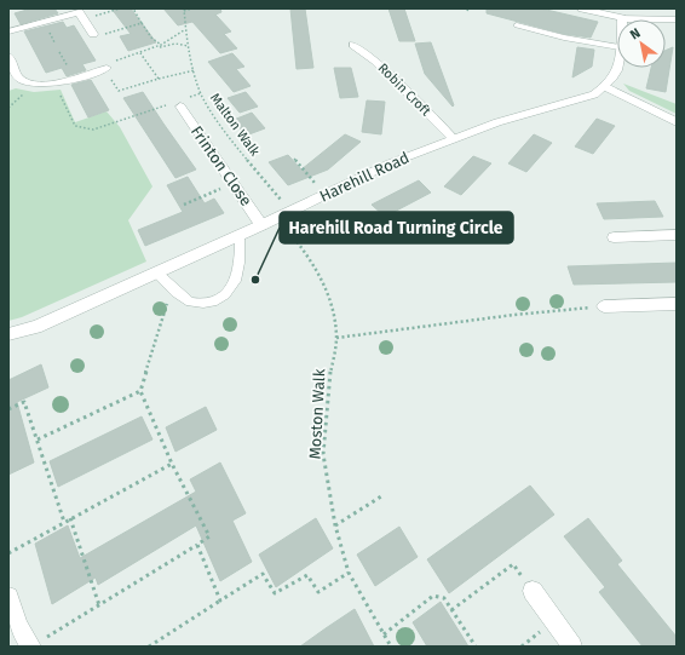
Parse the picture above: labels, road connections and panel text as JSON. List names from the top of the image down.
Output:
{
  "streets": {
    "street": ["Robin Croft", "Frinton Close", "Harehill Road"],
    "path": ["Malton Walk", "Moston Walk"]
  },
  "crossings": [
    ["Robin Croft", "Harehill Road"],
    ["Malton Walk", "Harehill Road"],
    ["Frinton Close", "Harehill Road"],
    ["Harehill Road", "Moston Walk"]
  ],
  "places": ["Harehill Road Turning Circle"],
  "north": "top left"
}
